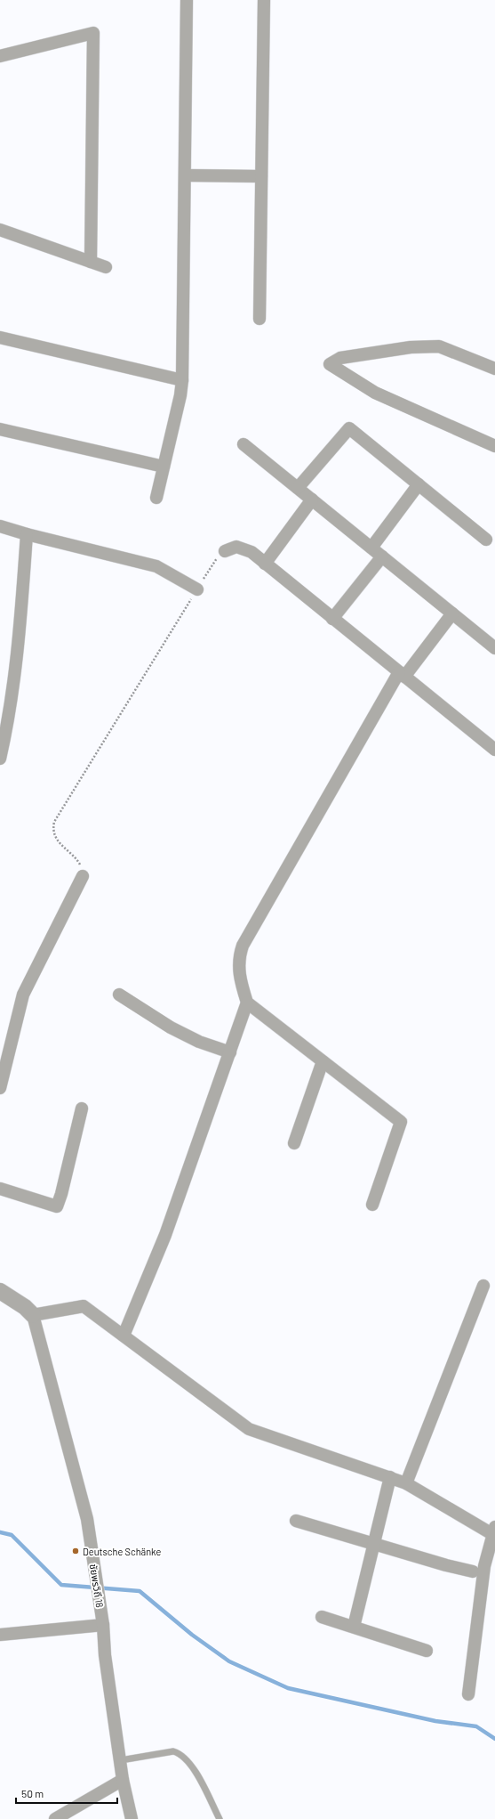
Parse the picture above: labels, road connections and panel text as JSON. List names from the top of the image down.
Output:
{
  "streets": {
    "street": ["ชัยพรวิถี 18"]
  },
  "places": ["Deutsche Schänke"],
  "scale_bar": "50 m"
}
